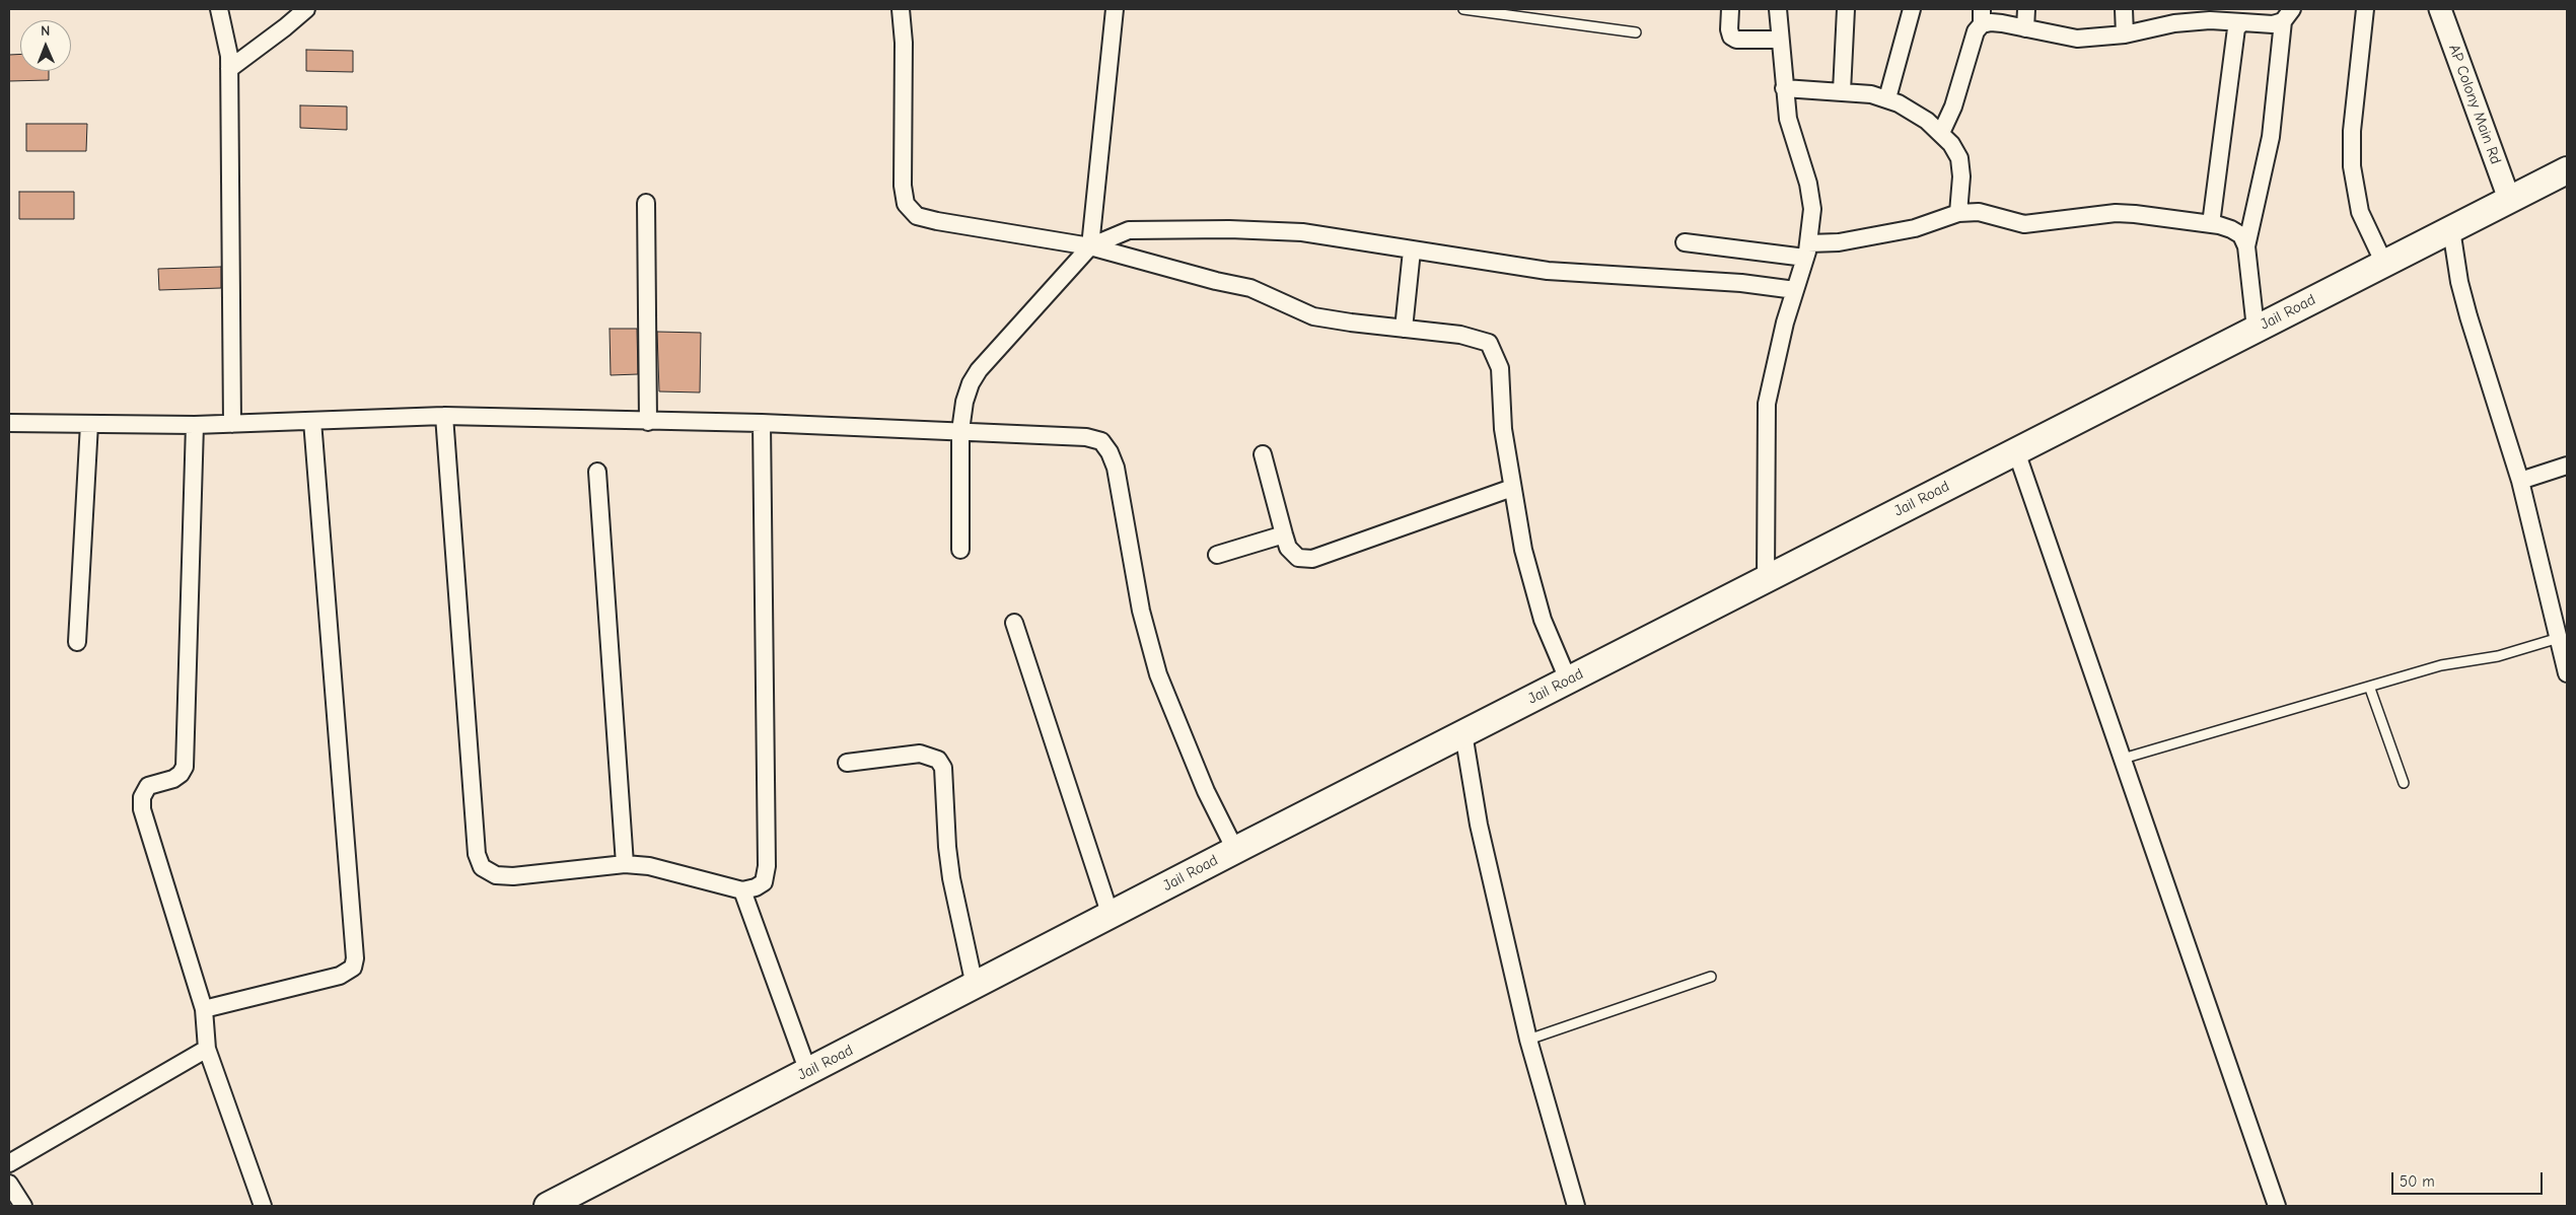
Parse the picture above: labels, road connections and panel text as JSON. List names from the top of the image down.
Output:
{
  "streets": {
    "main road": ["Jail Road"],
    "street": ["AP Colony Main Rd"]
  },
  "crossings": [
    ["AP Colony Main Rd", "Jail Road"]
  ],
  "scale_bar": "50 m",
  "north": "top"
}
